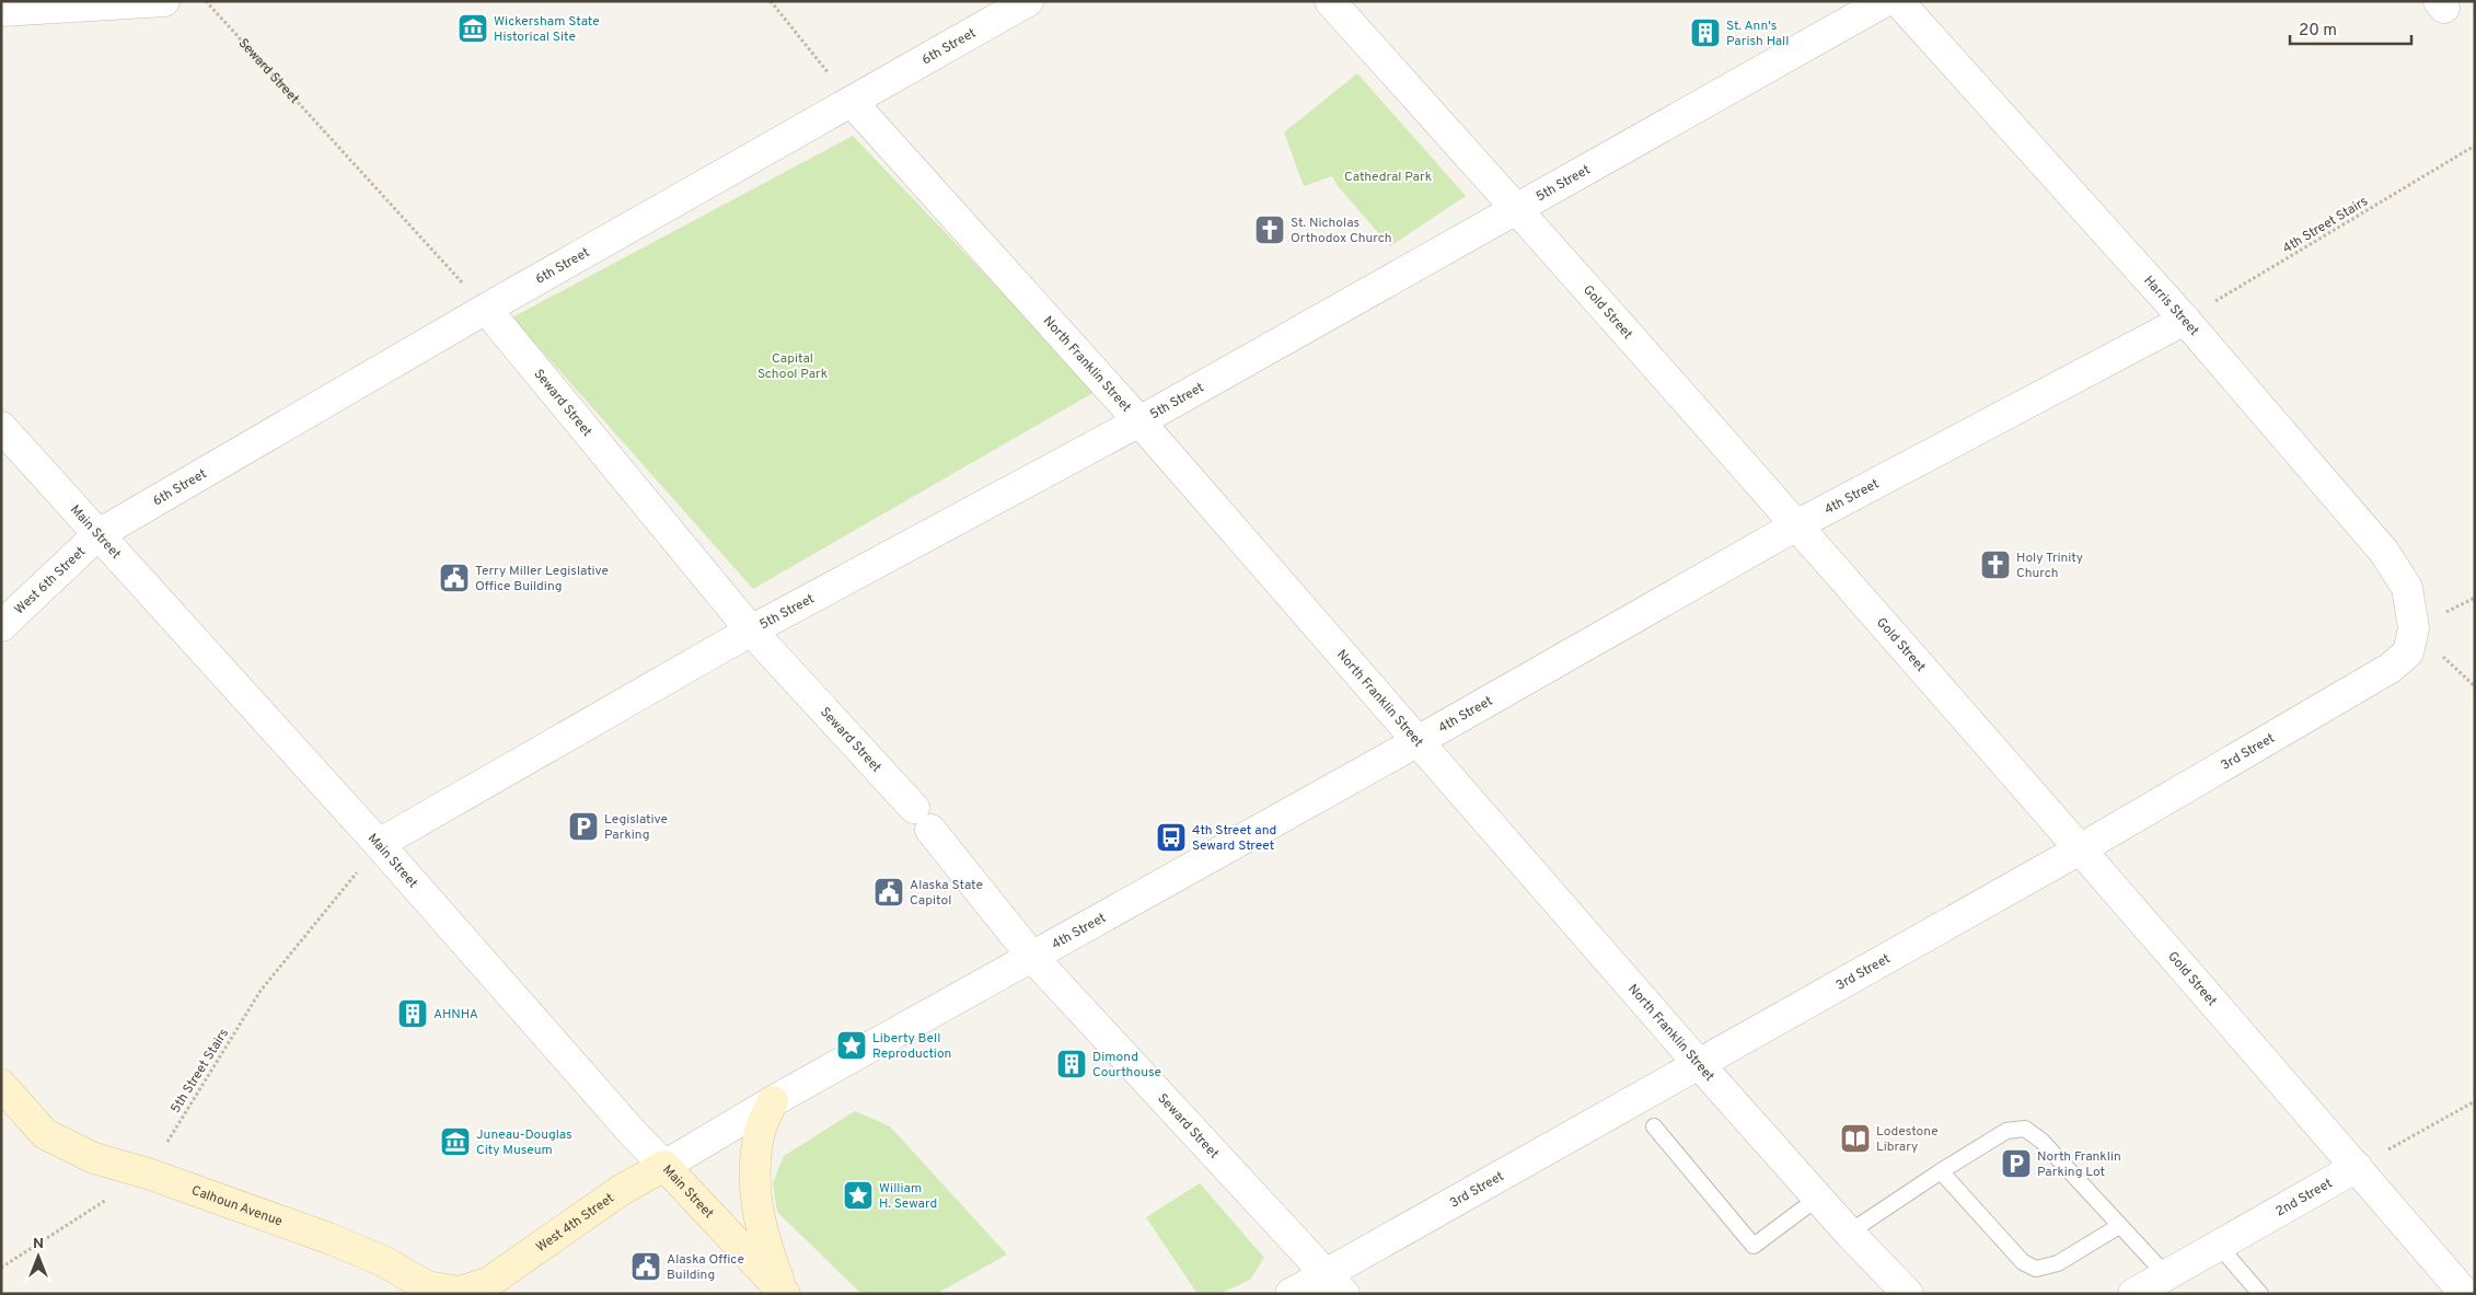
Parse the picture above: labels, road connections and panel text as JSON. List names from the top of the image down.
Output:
{
  "streets": {
    "main road": ["Main Street", "Calhoun Avenue", "West 4th Street"],
    "street": [
      "6th Street",
      "Seward Street",
      "5th Street",
      "Harris Street",
      "Gold Street",
      "North Franklin Street",
      "4th Street",
      "West 6th Street",
      "3rd Street",
      "2nd Street"
    ],
    "path": ["4th Street Stairs", "5th Street Stairs"]
  },
  "crossings": [
    ["6th Street", "Seward Street"],
    ["6th Street", "North Franklin Street"],
    ["6th Street", "Main Street"],
    ["6th Street", "West 6th Street"],
    ["Seward Street", "5th Street"],
    ["Seward Street", "4th Street"],
    ["Seward Street", "3rd Street"],
    ["5th Street", "Gold Street"],
    ["5th Street", "North Franklin Street"],
    ["5th Street", "Main Street"],
    ["5th Street", "5th Street Stairs"],
    ["4th Street Stairs", "Harris Street"],
    ["4th Street Stairs", "4th Street"],
    ["Harris Street", "4th Street"],
    ["Harris Street", "3rd Street"],
    ["Gold Street", "4th Street"],
    ["Gold Street", "3rd Street"],
    ["Gold Street", "2nd Street"],
    ["North Franklin Street", "4th Street"],
    ["North Franklin Street", "3rd Street"],
    ["4th Street", "Main Street"],
    ["4th Street", "West 4th Street"],
    ["Main Street", "West 6th Street"],
    ["Main Street", "5th Street Stairs"],
    ["Main Street", "West 4th Street"],
    ["5th Street Stairs", "Calhoun Avenue"],
    ["Calhoun Avenue", "West 4th Street"]
  ],
  "parks": ["Cathedral Park", "Capital School Park"],
  "places": {
    "museum": ["Wickersham State Historical Site", "Juneau-Douglas City Museum"],
    "building": ["St. Ann's Parish Hall", "AHNHA", "Dimond Courthouse"],
    "church": ["St. Nicholas Orthodox Church", "Holy Trinity Church"],
    "public building": ["Terry Miller Legislative Office Building", "Alaska State Capitol", "Alaska Office Building"],
    "parking": ["Legislative Parking", "North Franklin Parking Lot"],
    "bus stop": ["4th Street and Seward Street"],
    "place": ["Liberty Bell Reproduction", "William H. Seward"],
    "library": ["Lodestone Library"]
  },
  "scale_bar": "20 m",
  "north": "top"
}
